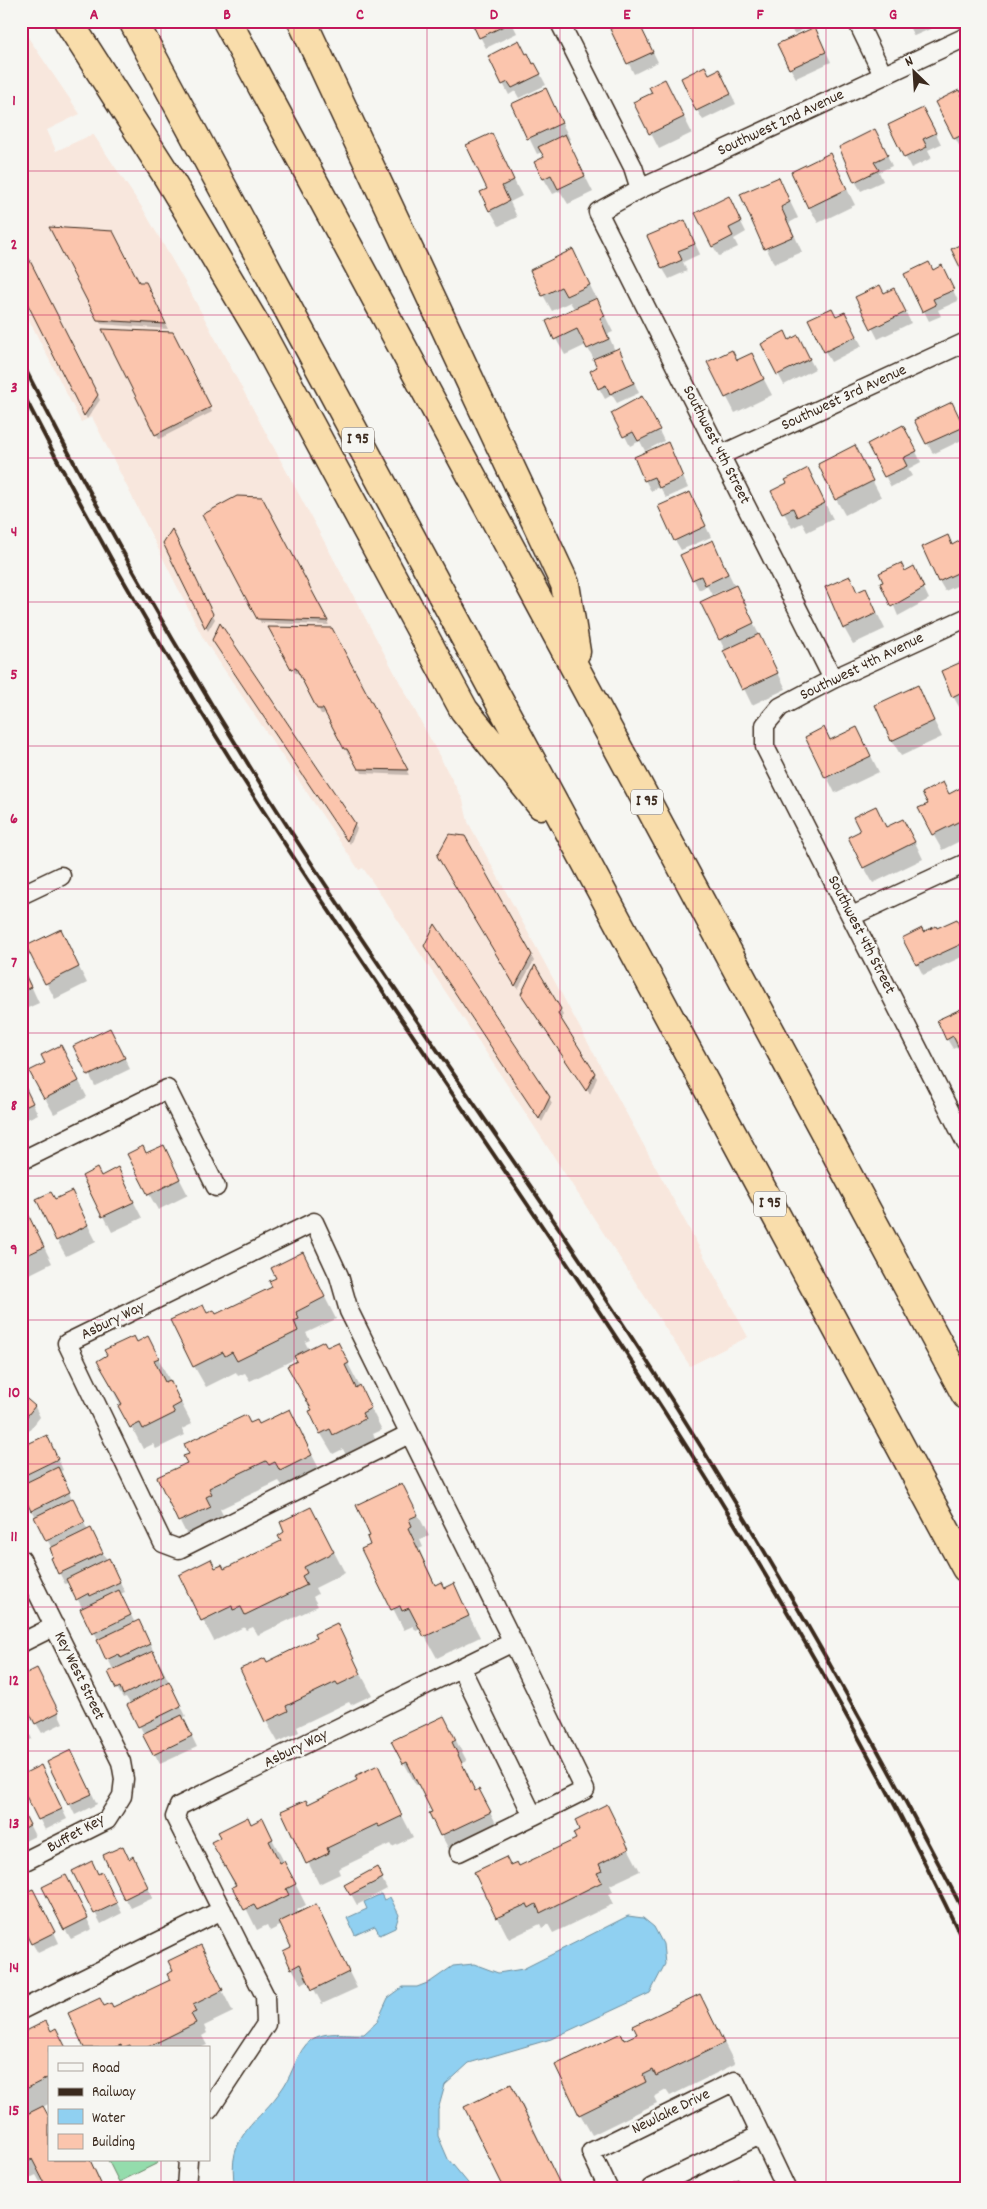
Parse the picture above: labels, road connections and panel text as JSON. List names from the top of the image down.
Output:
{
  "streets": {
    "highway": ["I 95"],
    "street": [
      "Southwest 2nd Avenue",
      "Southwest 3rd Avenue",
      "Southwest 4th Street",
      "Southwest 4th Avenue",
      "Asbury Way",
      "Key West Street",
      "Buffet Key",
      "Newlake Drive"
    ]
  },
  "crossings": [
    ["Southwest 2nd Avenue", "Southwest 4th Street"],
    ["Southwest 3rd Avenue", "Southwest 4th Street"],
    ["Southwest 4th Street", "Southwest 4th Avenue"],
    ["Key West Street", "Buffet Key"]
  ],
  "legend": [
    "Road",
    "Railway",
    "Water",
    "Building"
  ],
  "north": "top left",
  "grid": {
    "columns": [
      "A",
      "B",
      "C",
      "D",
      "E",
      "F",
      "G"
    ],
    "rows": [
      "1",
      "2",
      "3",
      "4",
      "5",
      "6",
      "7",
      "8",
      "9",
      "10",
      "11",
      "12",
      "13",
      "14",
      "15"
    ]
  }
}
